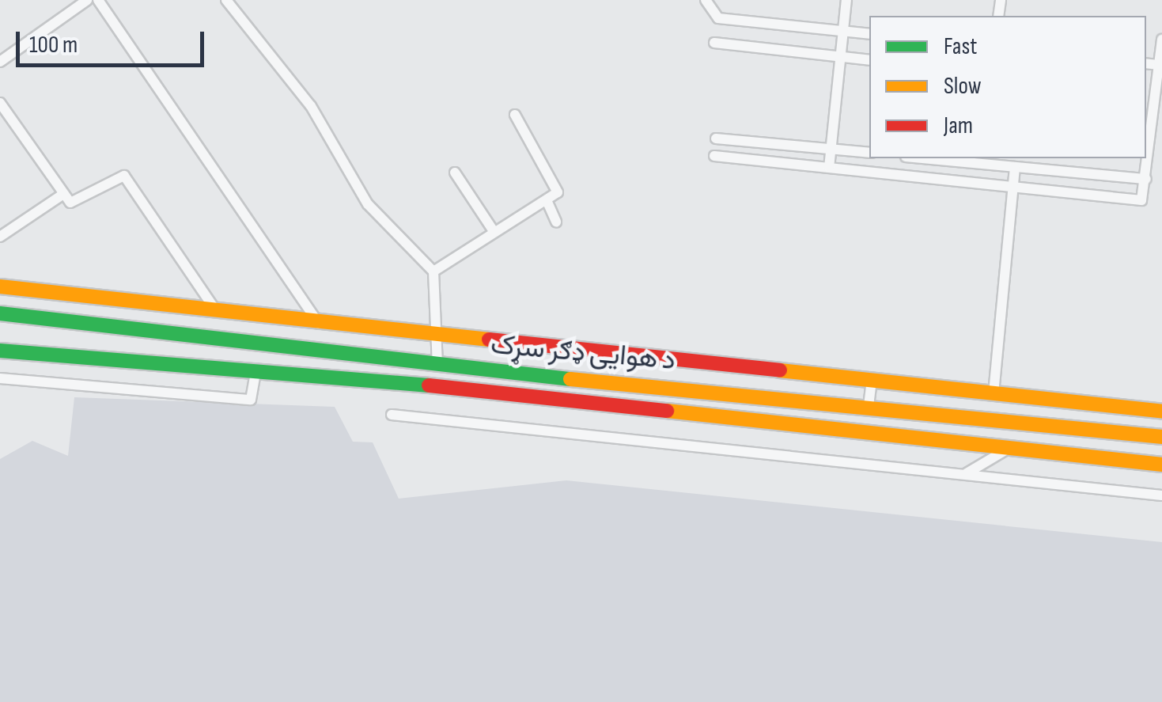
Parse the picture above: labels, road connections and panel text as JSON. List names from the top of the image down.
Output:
{
  "streets": {
    "main road": ["د هوایی ډګر سړک"]
  },
  "legend": ["Fast", "Slow", "Jam"],
  "scale_bar": "100 m"
}
